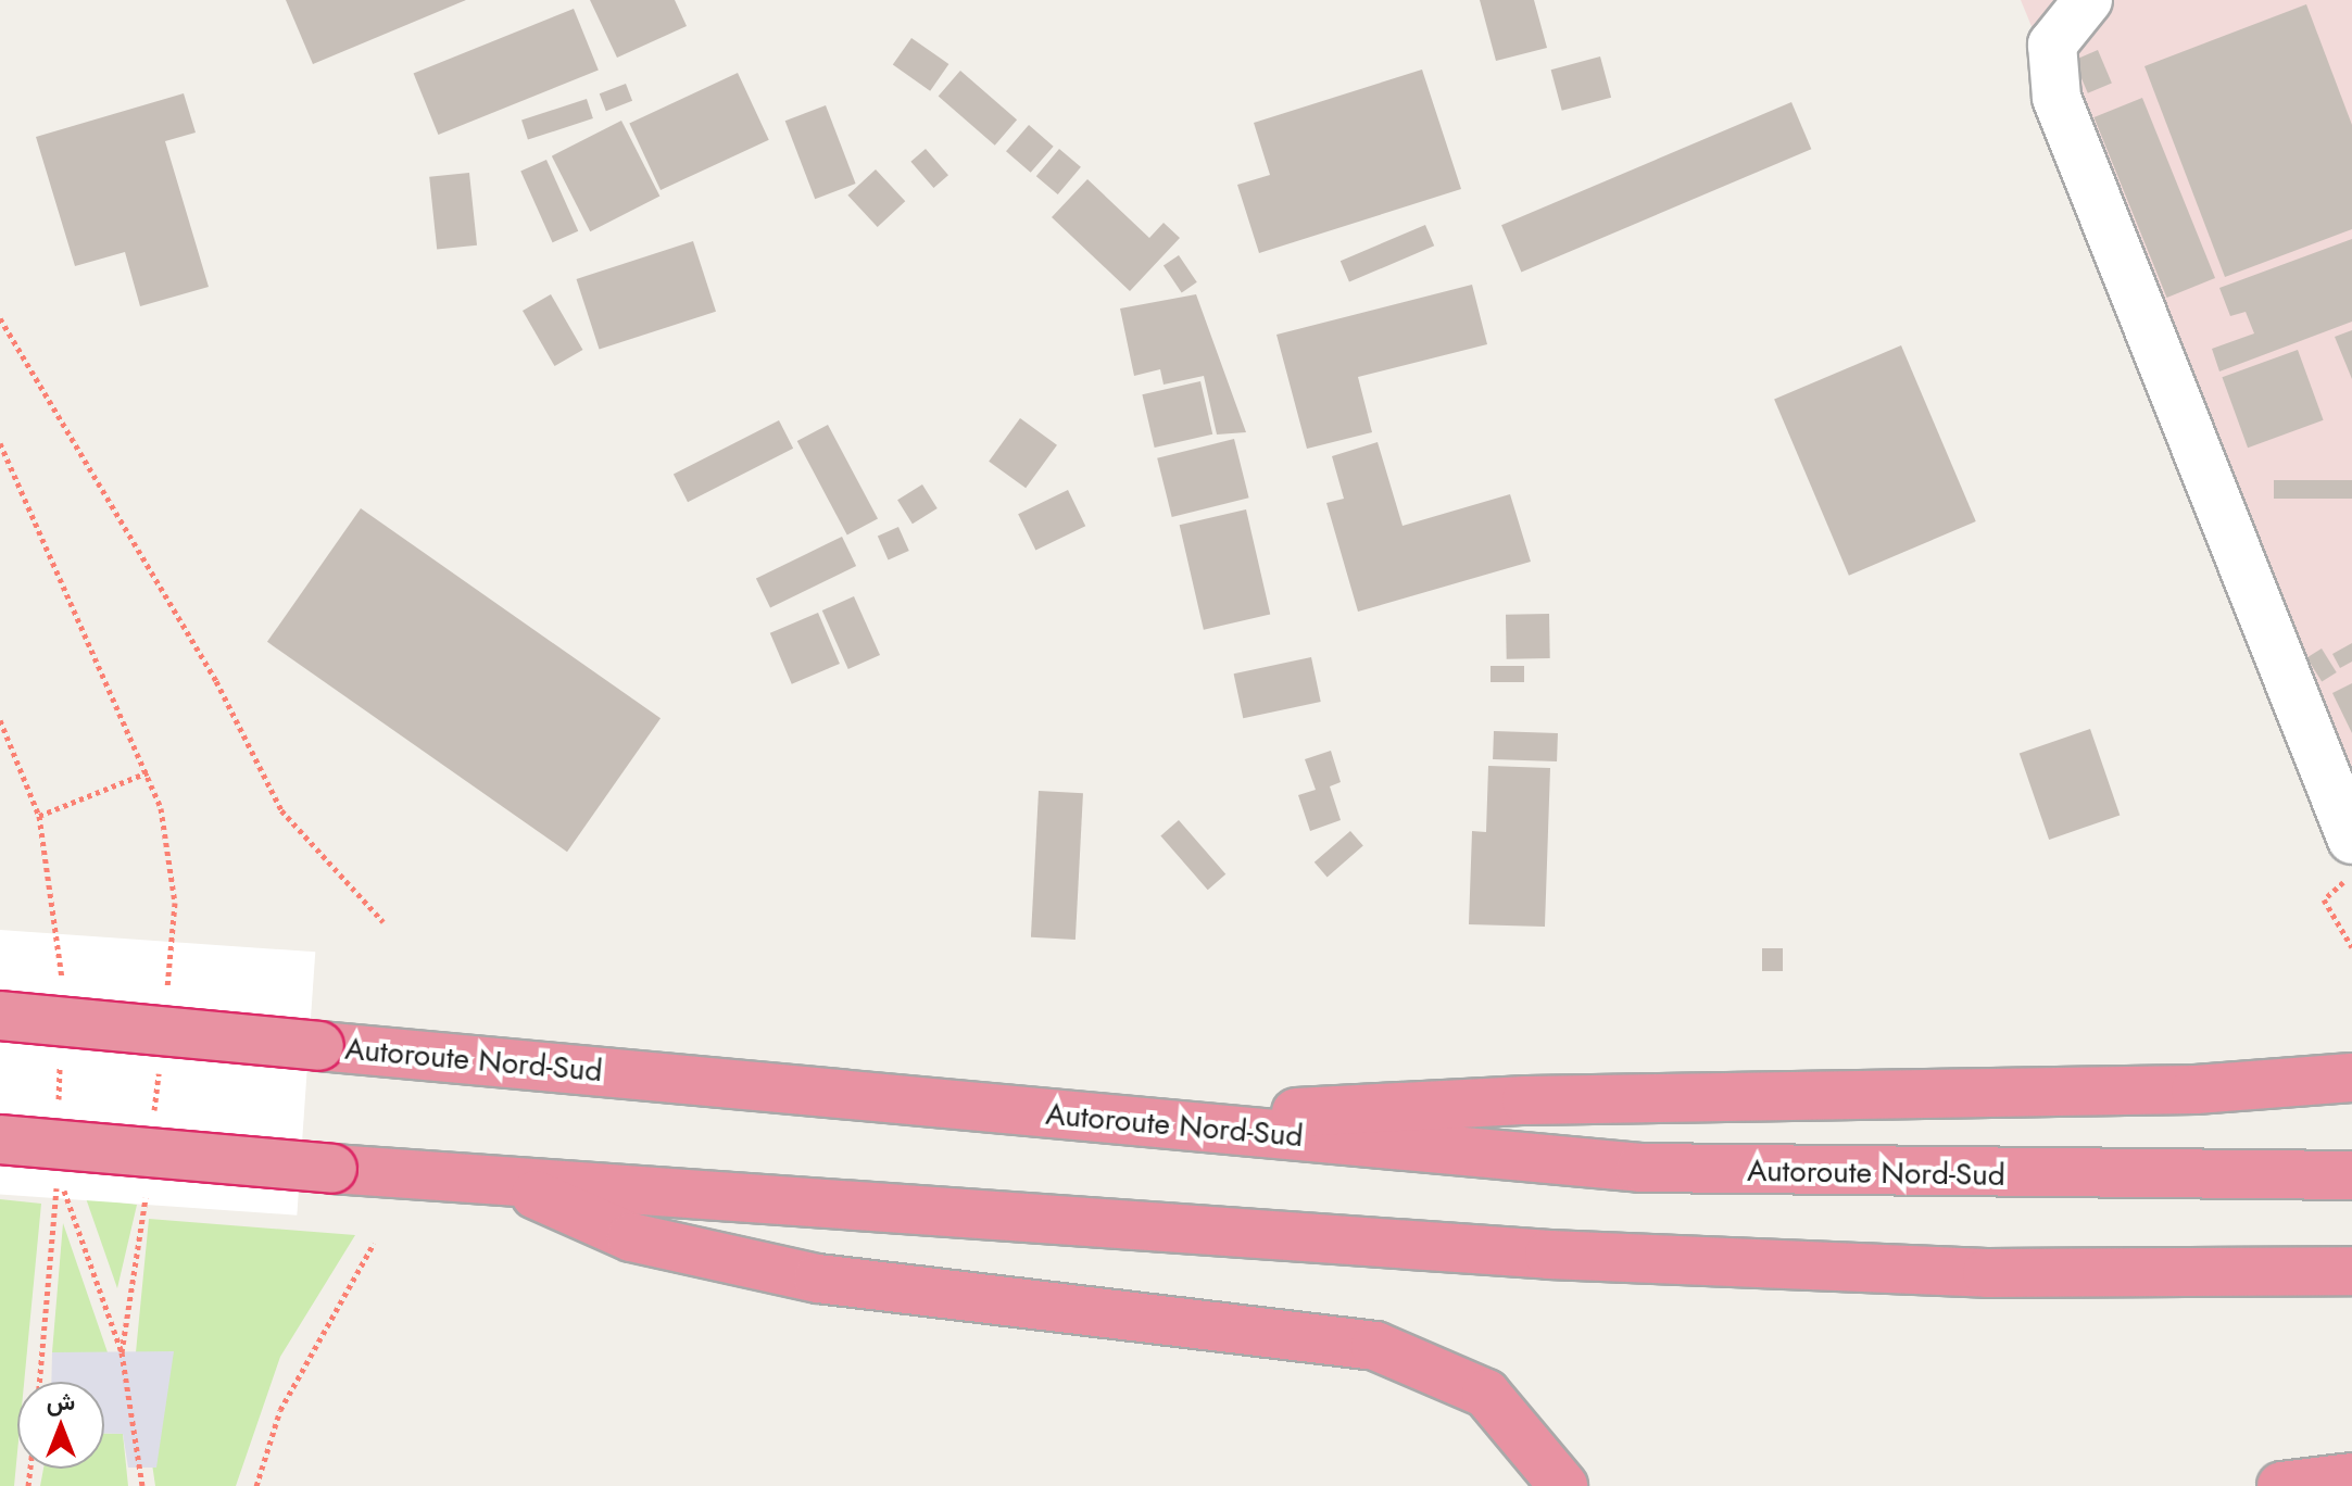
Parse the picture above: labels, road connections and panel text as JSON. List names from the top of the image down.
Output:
{
  "streets": {
    "highway": ["Autoroute Nord-Sud"]
  },
  "north": "top"
}
